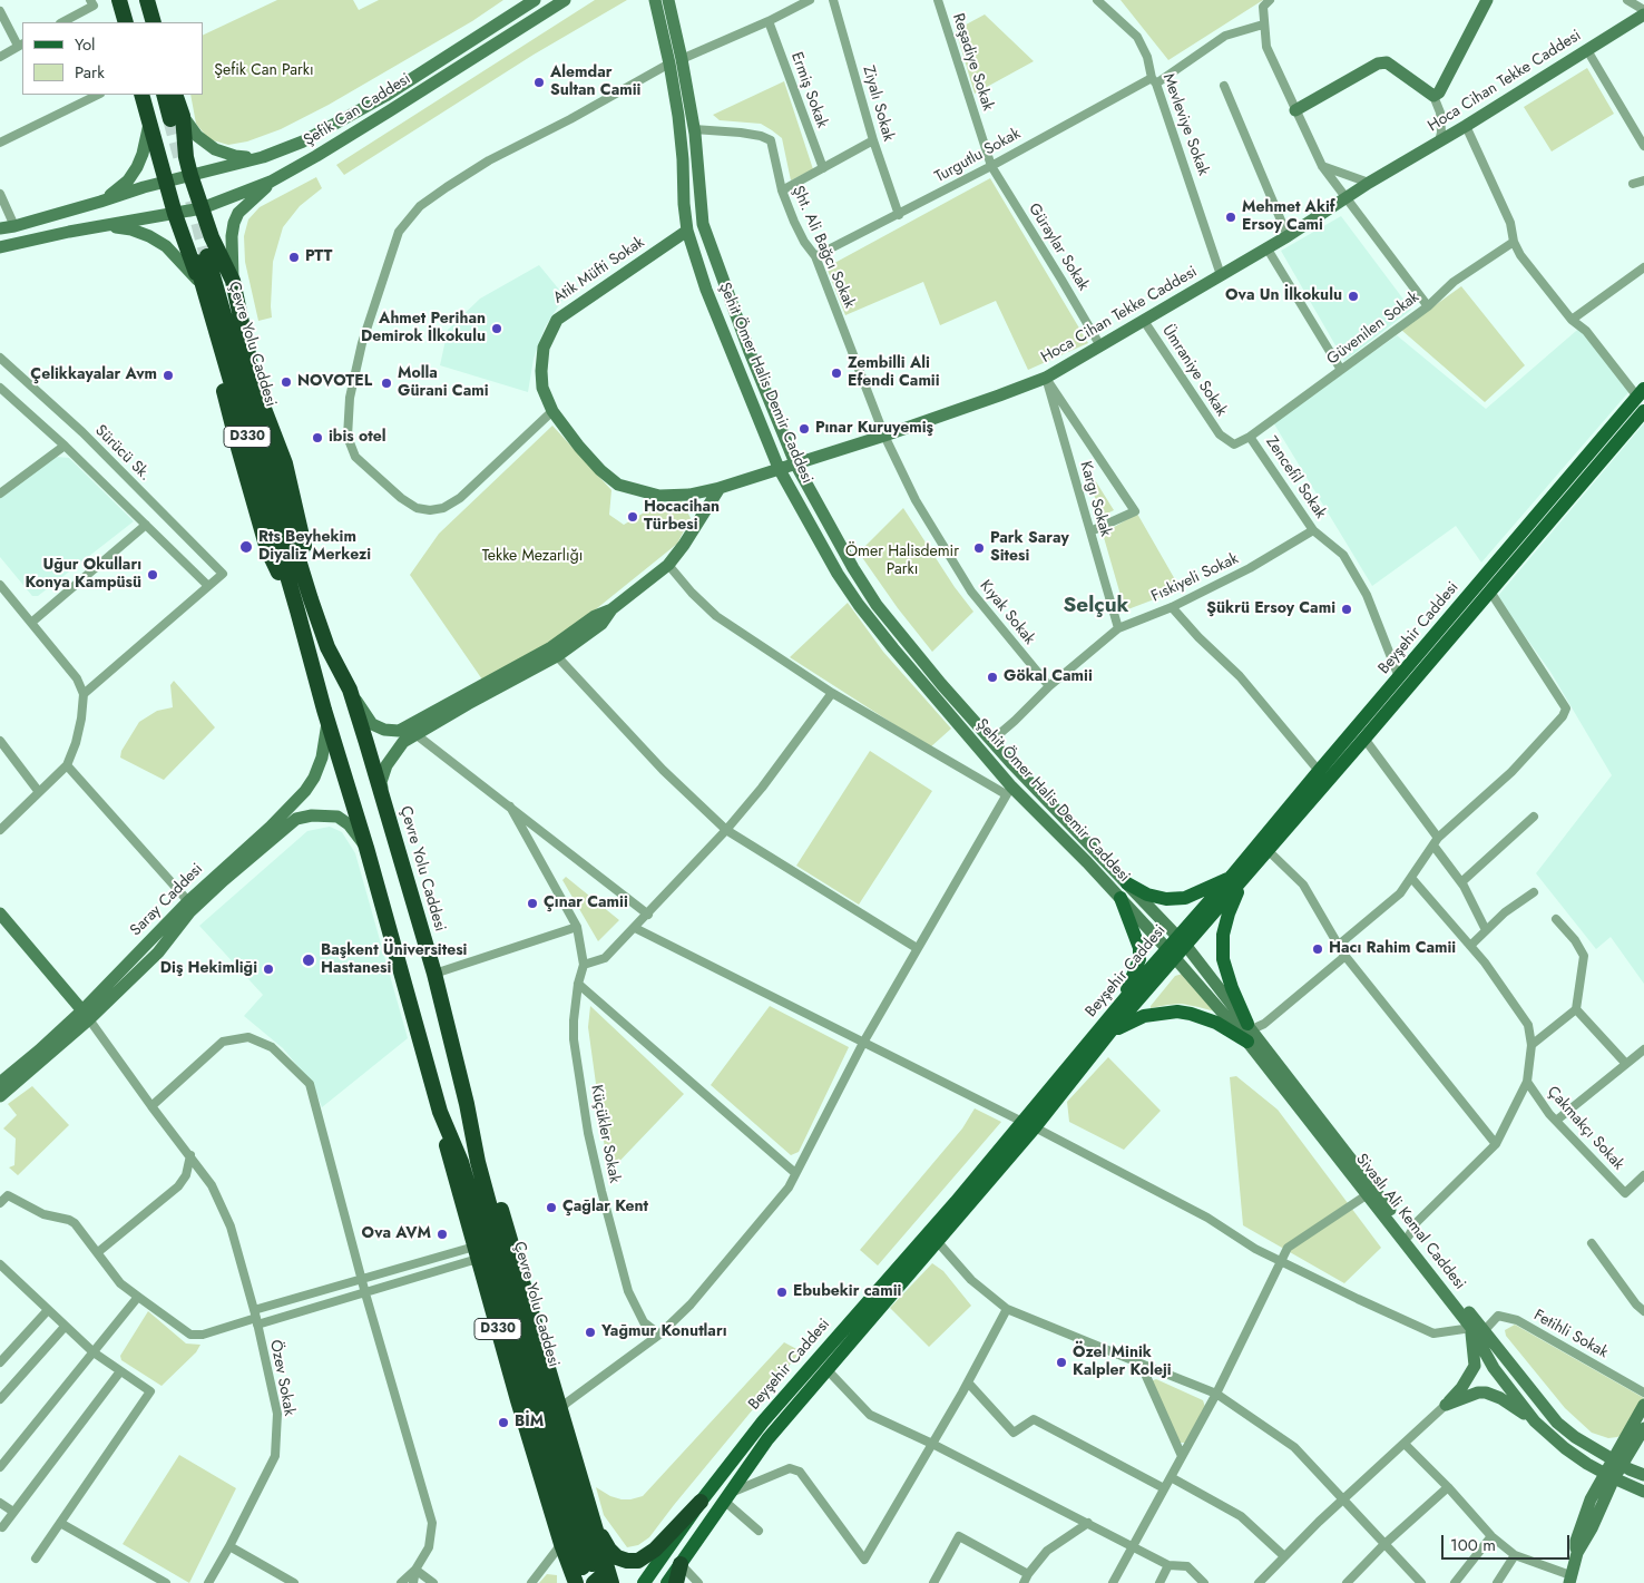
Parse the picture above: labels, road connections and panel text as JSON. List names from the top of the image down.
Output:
{
  "streets": {
    "highway": ["Çevre Yolu Caddesi", "D330"],
    "main road": [
      "Hoca Cihan Tekke Caddesi",
      "Şefik Can Caddesi",
      "Atik Müfti Sokak",
      "Şehit Ömer Halis Demir Caddesi",
      "Beyşehir Caddesi",
      "Saray Caddesi",
      "Sivaslı Ali Kemal Caddesi"
    ],
    "street": [
      "Reşadiye Sokak",
      "Ermiş Sokak",
      "Ziyalı Sokak",
      "Mevleviye Sokak",
      "Turgutlu Sokak",
      "Şht. Ali Bağcı Sokak",
      "Güraylar Sokak",
      "Güvenilen Sokak",
      "Ümraniye Sokak",
      "Sürücü Sk.",
      "Zencefil Sokak",
      "Kargı Sokak",
      "Fıskiyeli Sokak",
      "Kıyak Sokak",
      "Çakmakçı Sokak",
      "Küçükler Sokak",
      "Fetihli Sokak",
      "Özev Sokak"
    ]
  },
  "crossings": [
    ["Reşadiye Sokak", "Turgutlu Sokak"],
    ["Reşadiye Sokak", "Güraylar Sokak"],
    ["Hoca Cihan Tekke Caddesi", "Mevleviye Sokak"],
    ["Hoca Cihan Tekke Caddesi", "Şht. Ali Bağcı Sokak"],
    ["Hoca Cihan Tekke Caddesi", "Güraylar Sokak"],
    ["Hoca Cihan Tekke Caddesi", "Atik Müfti Sokak"],
    ["Hoca Cihan Tekke Caddesi", "Ümraniye Sokak"],
    ["Hoca Cihan Tekke Caddesi", "Şehit Ömer Halis Demir Caddesi"],
    ["Hoca Cihan Tekke Caddesi", "Kargı Sokak"],
    ["Hoca Cihan Tekke Caddesi", "Kıyak Sokak"],
    ["Ziyalı Sokak", "Turgutlu Sokak"],
    ["Mevleviye Sokak", "Turgutlu Sokak"],
    ["Turgutlu Sokak", "Şht. Ali Bağcı Sokak"],
    ["Turgutlu Sokak", "Güraylar Sokak"],
    ["Şht. Ali Bağcı Sokak", "Şehit Ömer Halis Demir Caddesi"],
    ["Şht. Ali Bağcı Sokak", "Kıyak Sokak"],
    ["Atik Müfti Sokak", "Şehit Ömer Halis Demir Caddesi"],
    ["Güvenilen Sokak", "Ümraniye Sokak"],
    ["Güvenilen Sokak", "Zencefil Sokak"],
    ["Çevre Yolu Caddesi", "D330"],
    ["Çevre Yolu Caddesi", "Saray Caddesi"],
    ["Ümraniye Sokak", "Zencefil Sokak"],
    ["Şehit Ömer Halis Demir Caddesi", "Fıskiyeli Sokak"],
    ["Şehit Ömer Halis Demir Caddesi", "Beyşehir Caddesi"],
    ["Şehit Ömer Halis Demir Caddesi", "Sivaslı Ali Kemal Caddesi"],
    ["Zencefil Sokak", "Fıskiyeli Sokak"],
    ["Zencefil Sokak", "Beyşehir Caddesi"],
    ["Kargı Sokak", "Fıskiyeli Sokak"],
    ["Fıskiyeli Sokak", "Kıyak Sokak"],
    ["Beyşehir Caddesi", "Sivaslı Ali Kemal Caddesi"],
    ["Saray Caddesi", "Özev Sokak"],
    ["Sivaslı Ali Kemal Caddesi", "Fetihli Sokak"]
  ],
  "districts": ["Selçuk"],
  "parks": ["Şefik Can Parkı", "Ömer Halisdemir Parkı", "Tekke Mezarlığı"],
  "places": [
    "Alemdar Sultan Camii",
    "Mehmet Akif Ersoy Cami",
    "PTT",
    "Ova Un İlkokulu",
    "Ahmet Perihan Demirok İlkokulu",
    "Zembilli Ali Efendi Camii",
    "Çelikkayalar Avm",
    "NOVOTEL",
    "Molla Gürani Cami",
    "Pınar Kuruyemiş",
    "ibis otel",
    "Hocacihan Türbesi",
    "Rts Beyhekim Diyaliz Merkezi",
    "Park Saray Sitesi",
    "Uğur Okulları Konya Kampüsü",
    "Şükrü Ersoy Cami",
    "Gökal Camii",
    "Çınar Camii",
    "Hacı Rahim Camii",
    "Başkent Üniversitesi Hastanesi",
    "Diş Hekimliği",
    "Çağlar Kent",
    "Ova AVM",
    "Ebubekir camii",
    "Yağmur Konutları",
    "Özel Minik Kalpler Koleji",
    "BİM"
  ],
  "legend": ["Yol", "Park"],
  "scale_bar": "100 m"
}
